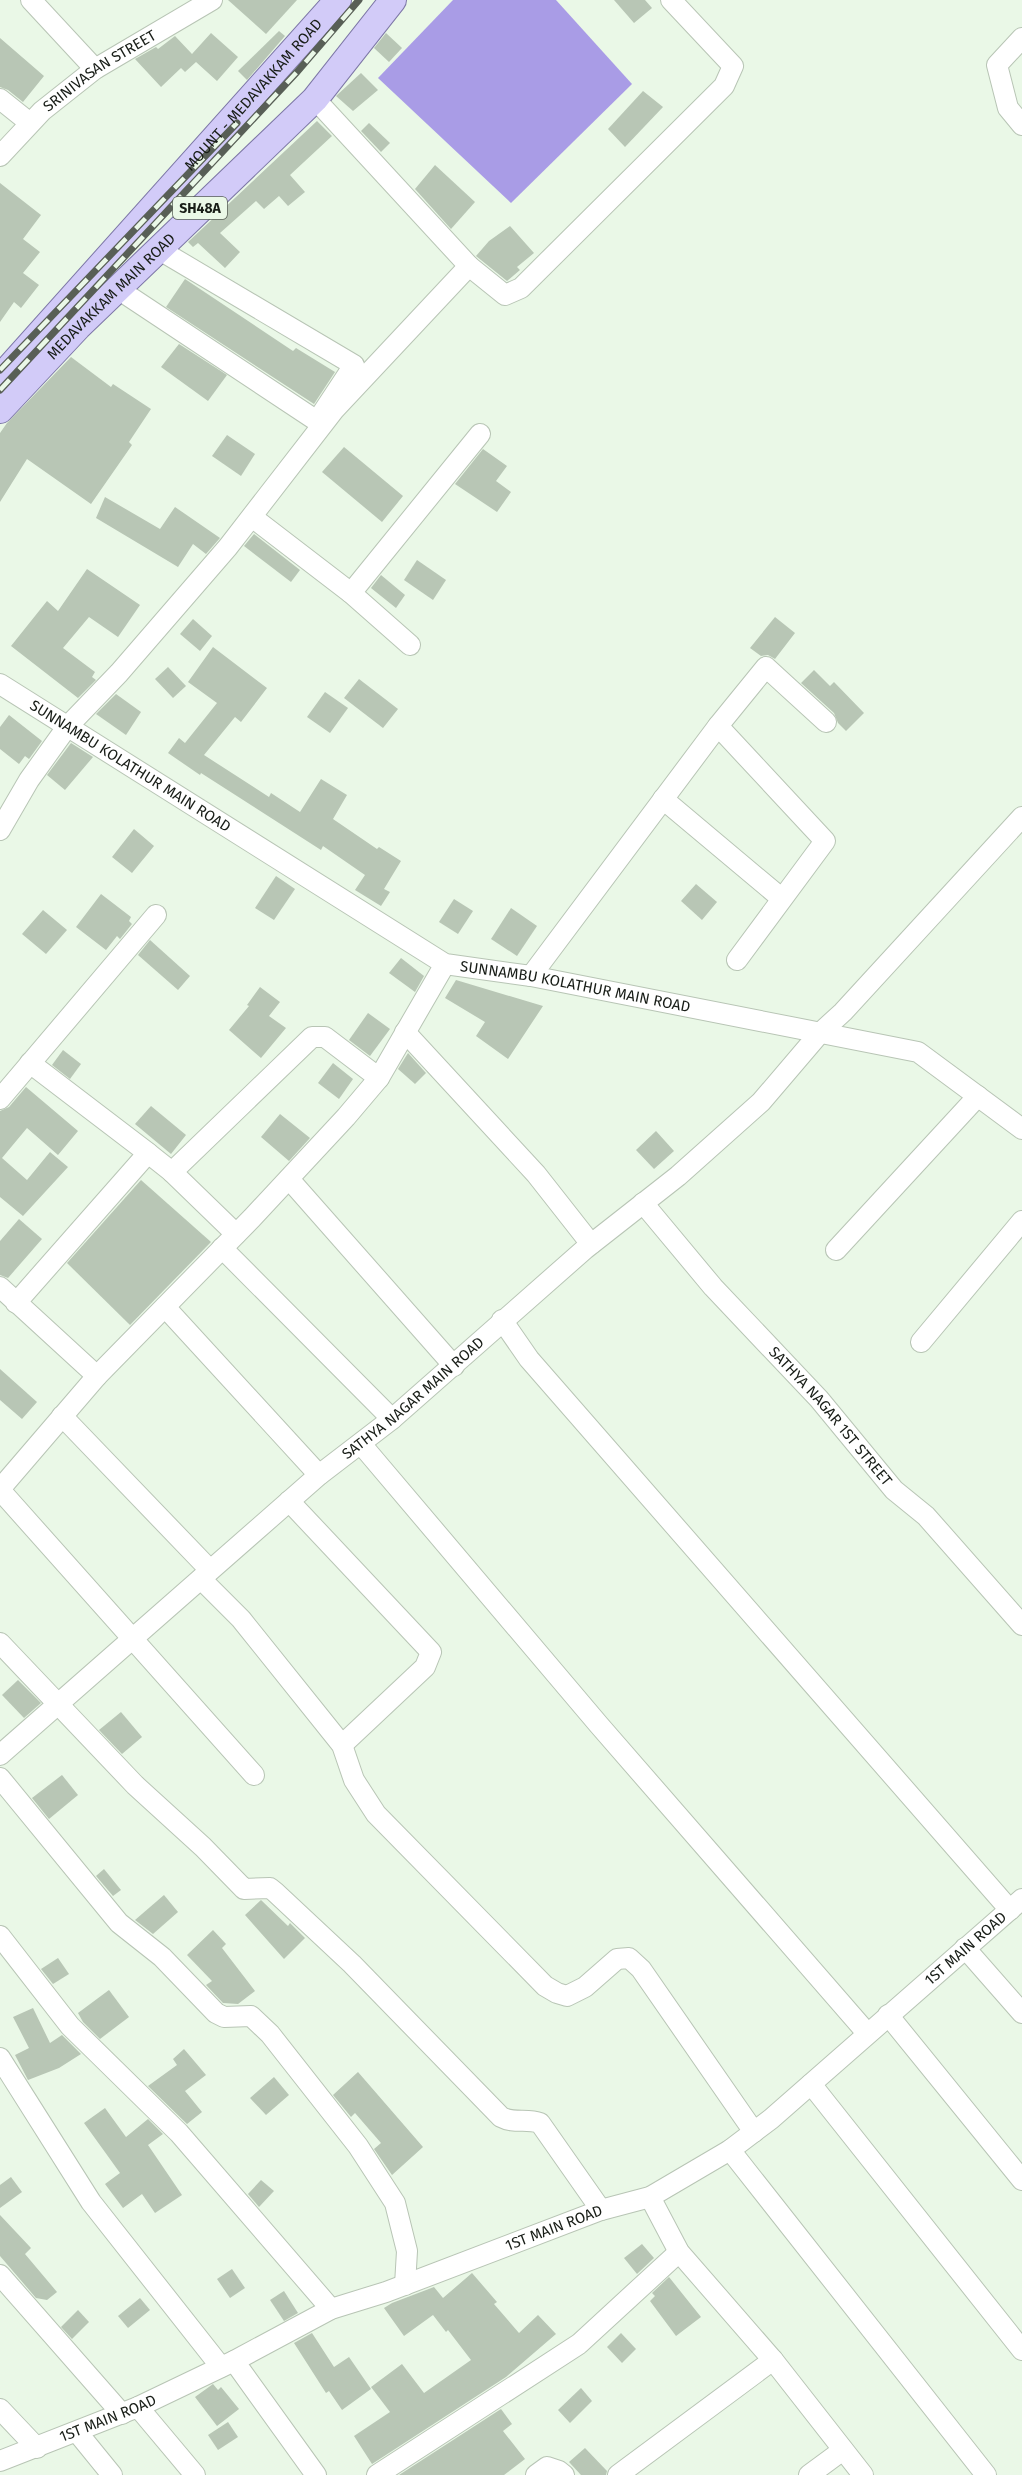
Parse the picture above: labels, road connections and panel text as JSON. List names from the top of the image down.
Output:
{
  "streets": {
    "main road": ["MOUNT - MEDAVAKKAM ROAD", "SH48A", "MEDAVAKKAM MAIN ROAD"],
    "street": [
      "SRINIVASAN STREET",
      "SUNNAMBU KOLATHUR MAIN ROAD",
      "SATHYA NAGAR MAIN ROAD",
      "SATHYA NAGAR 1ST STREET",
      "1ST MAIN ROAD"
    ]
  },
  "crossings": [
    ["SUNNAMBU KOLATHUR MAIN ROAD", "SATHYA NAGAR MAIN ROAD"],
    ["SATHYA NAGAR MAIN ROAD", "SATHYA NAGAR 1ST STREET"]
  ]
}
